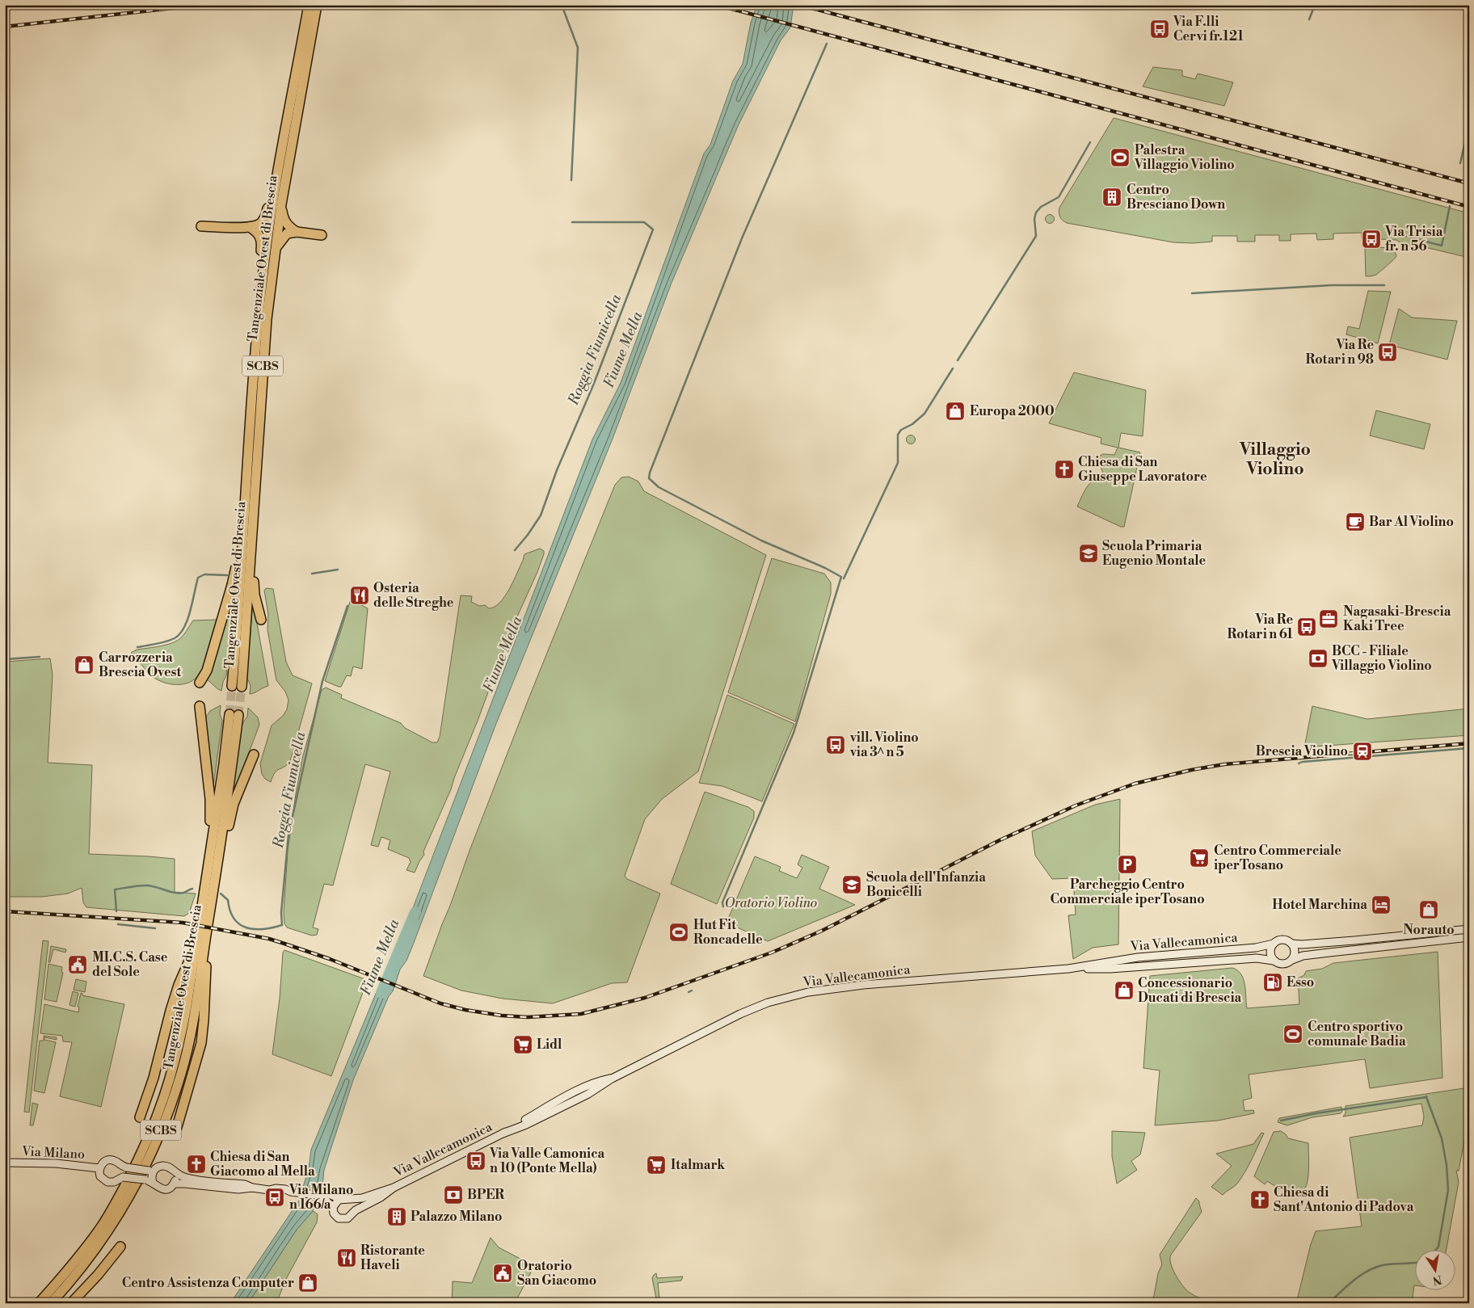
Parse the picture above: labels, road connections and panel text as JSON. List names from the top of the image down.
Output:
{
  "streets": {
    "highway": ["Tangenziale Ovest di Brescia", "SCBS"],
    "main road": ["Via Vallecamonica", "Via Milano"]
  },
  "crossings": [
    ["Via Vallecamonica", "Via Milano"]
  ],
  "districts": ["Villaggio Violino"],
  "water": ["Roggia Fiumicella", "Fiume Mella"],
  "parks": ["Oratorio Violino"],
  "places": {
    "bus stop": [
      "Via F.lli Cervi fr.121",
      "Via Trisia fr. n 56",
      "Via Re Rotari n 98",
      "Via Re Rotari n 61",
      "vill. Violino via 3^ n 5",
      "Via Valle Camonica n 10 (Ponte Mella)",
      "Via Milano n 166/a"
    ],
    "sports": ["Palestra Villaggio Violino", "Hut Fit Roncadelle", "Centro sportivo comunale Badia"],
    "building": ["Centro Bresciano Down", "Palazzo Milano"],
    "shop": [
      "Europa 2000",
      "Carrozzeria Brescia Ovest",
      "Norauto",
      "Concessionario Ducati di Brescia",
      "Centro Assistenza Computer"
    ],
    "church": ["Chiesa di San Giuseppe Lavoratore", "Chiesa di San Giacomo al Mella", "Chiesa di Sant'Antonio di Padova"],
    "cafe": ["Bar Al Violino"],
    "school or university": ["Scuola Primaria Eugenio Montale", "Scuola dell'Infanzia Bonicelli"],
    "restaurant": ["Osteria delle Streghe", "Ristorante Haveli"],
    "office": ["Nagasaki-Brescia Kaki Tree"],
    "bank": ["BCC - Filiale Villaggio Violino", "BPER"],
    "station": ["Brescia Violino"],
    "supermarket": ["Centro Commerciale iperTosano", "Lidl", "Italmark"],
    "parking": ["Parcheggio Centro Commerciale iperTosano"],
    "hotel": ["Hotel Marchina"],
    "public building": ["MI.C.S. Case del Sole", "Oratorio San Giacomo"],
    "fuel station": ["Esso"]
  },
  "north": "bottom"
}
